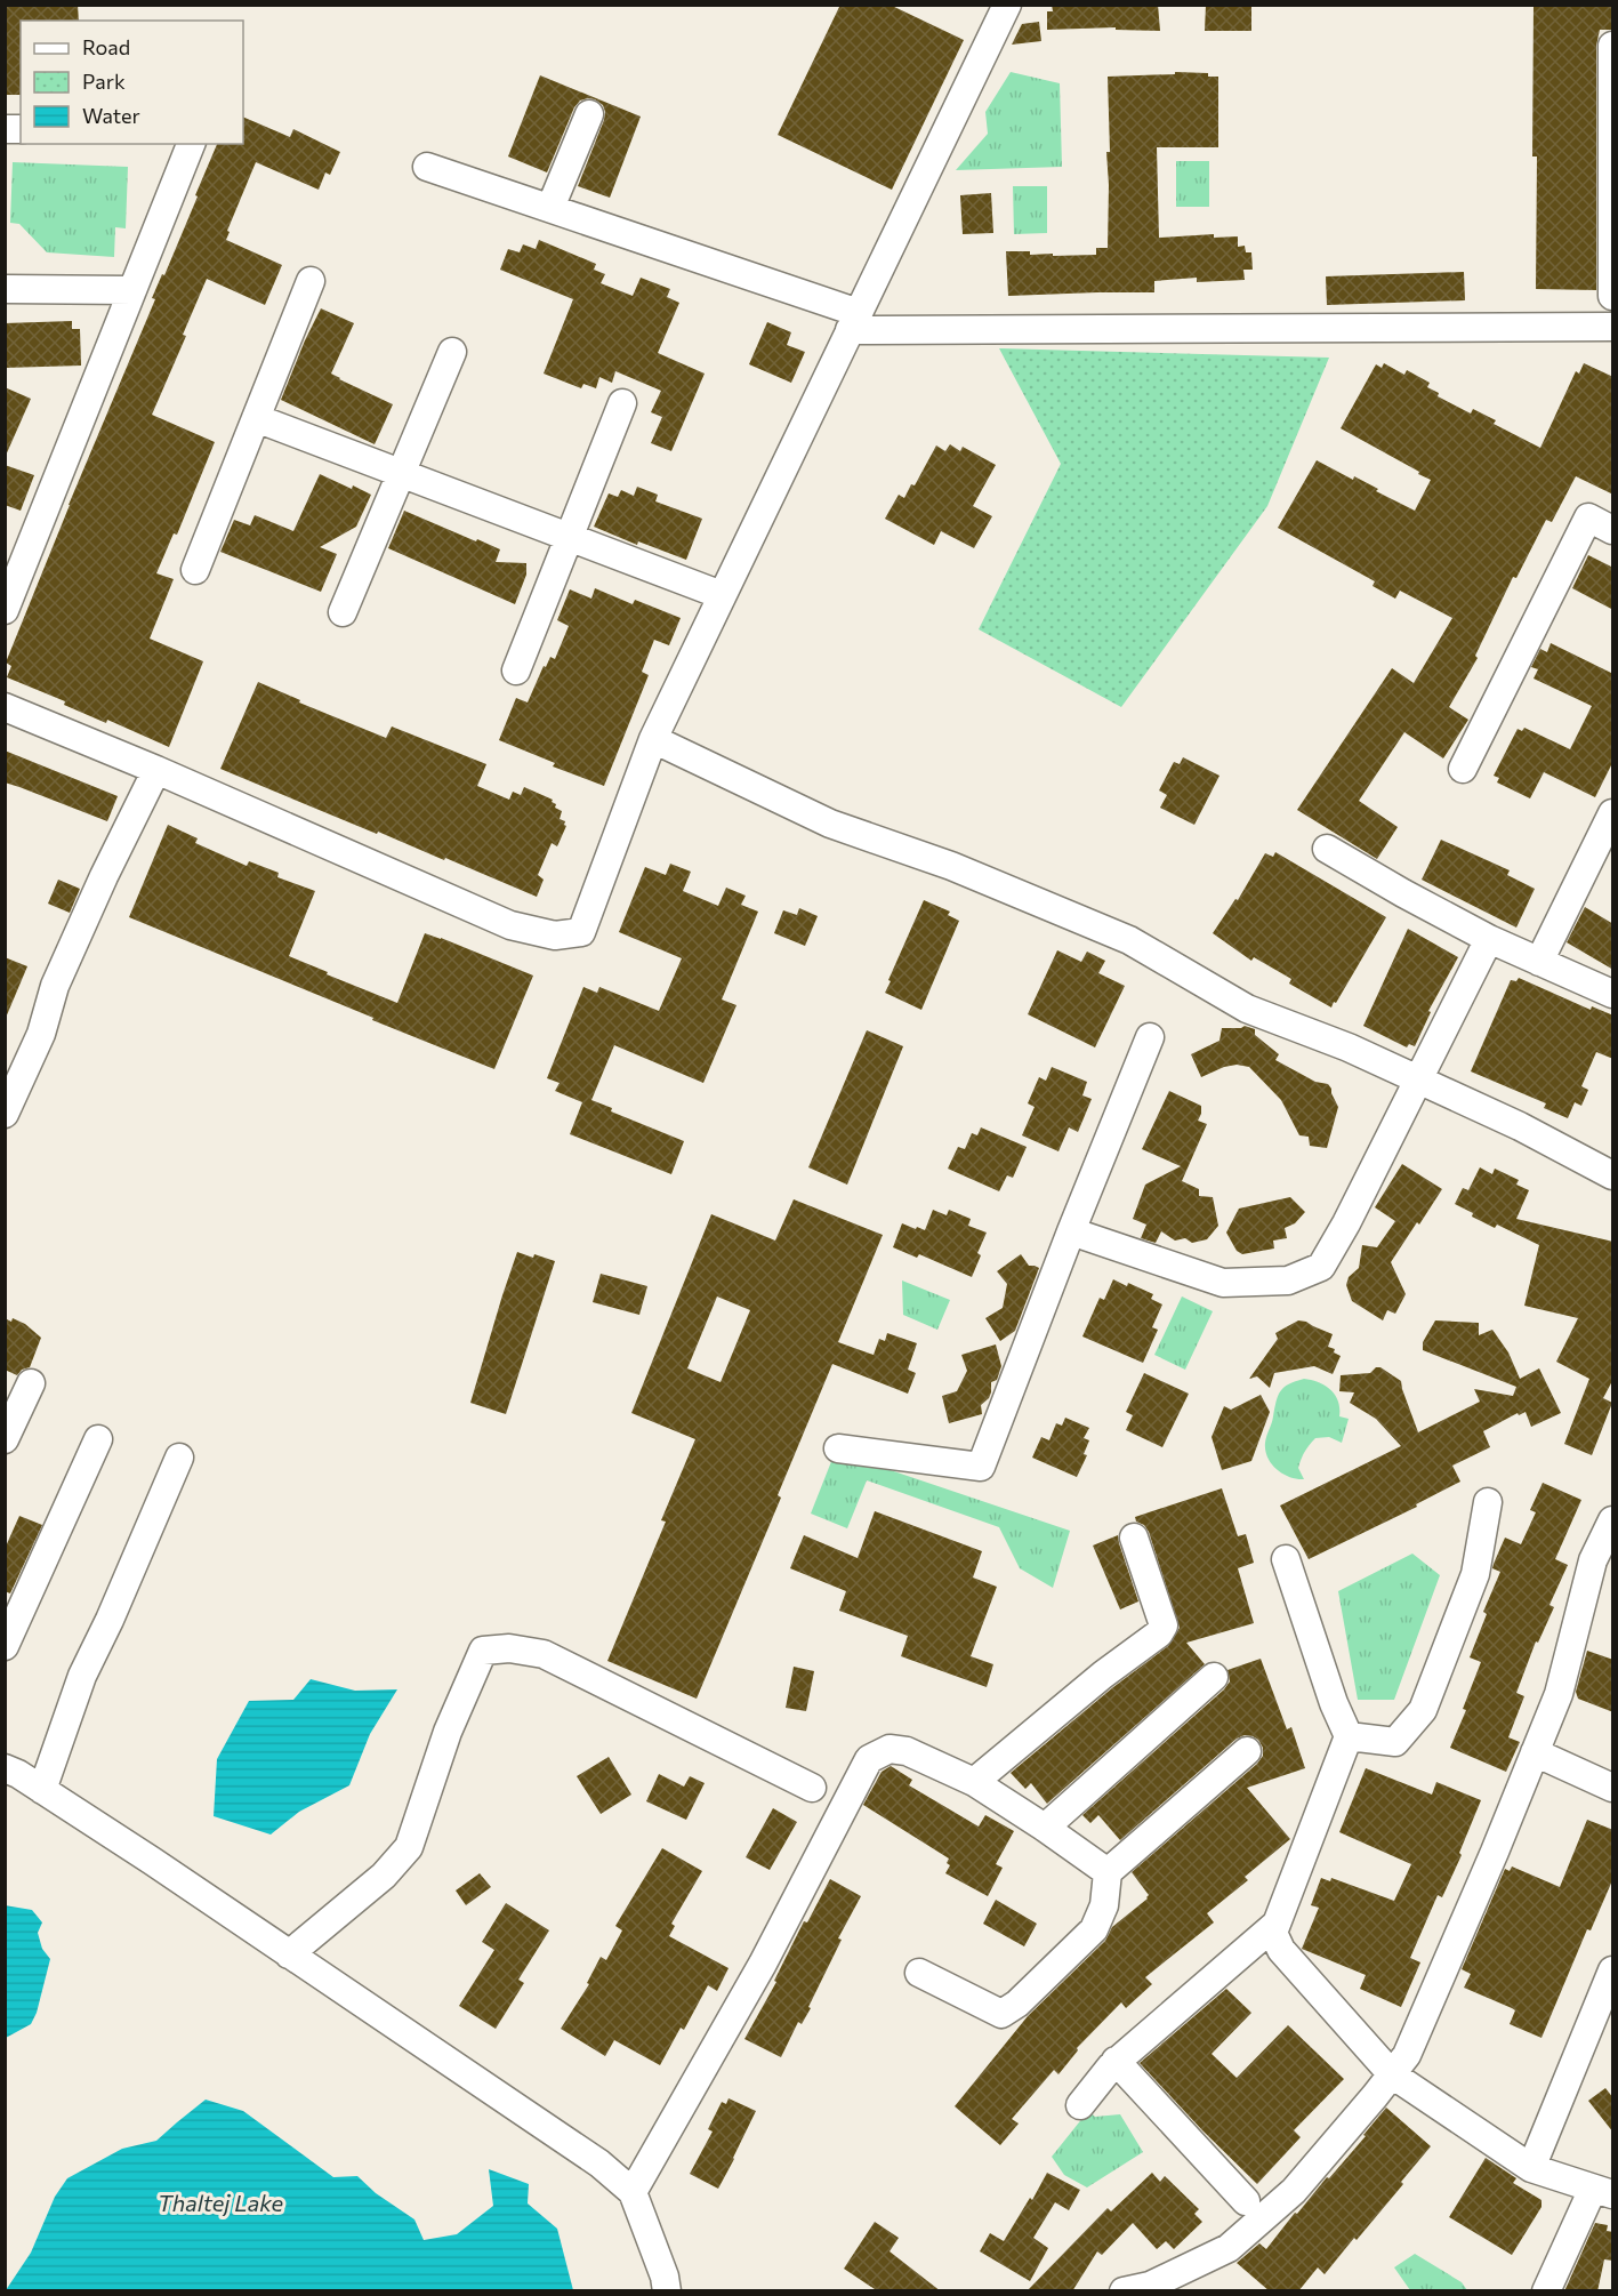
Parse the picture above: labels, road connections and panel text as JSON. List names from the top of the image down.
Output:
{
  "water": ["Thaltej Lake"],
  "legend": ["Road", "Park", "Water"]
}
